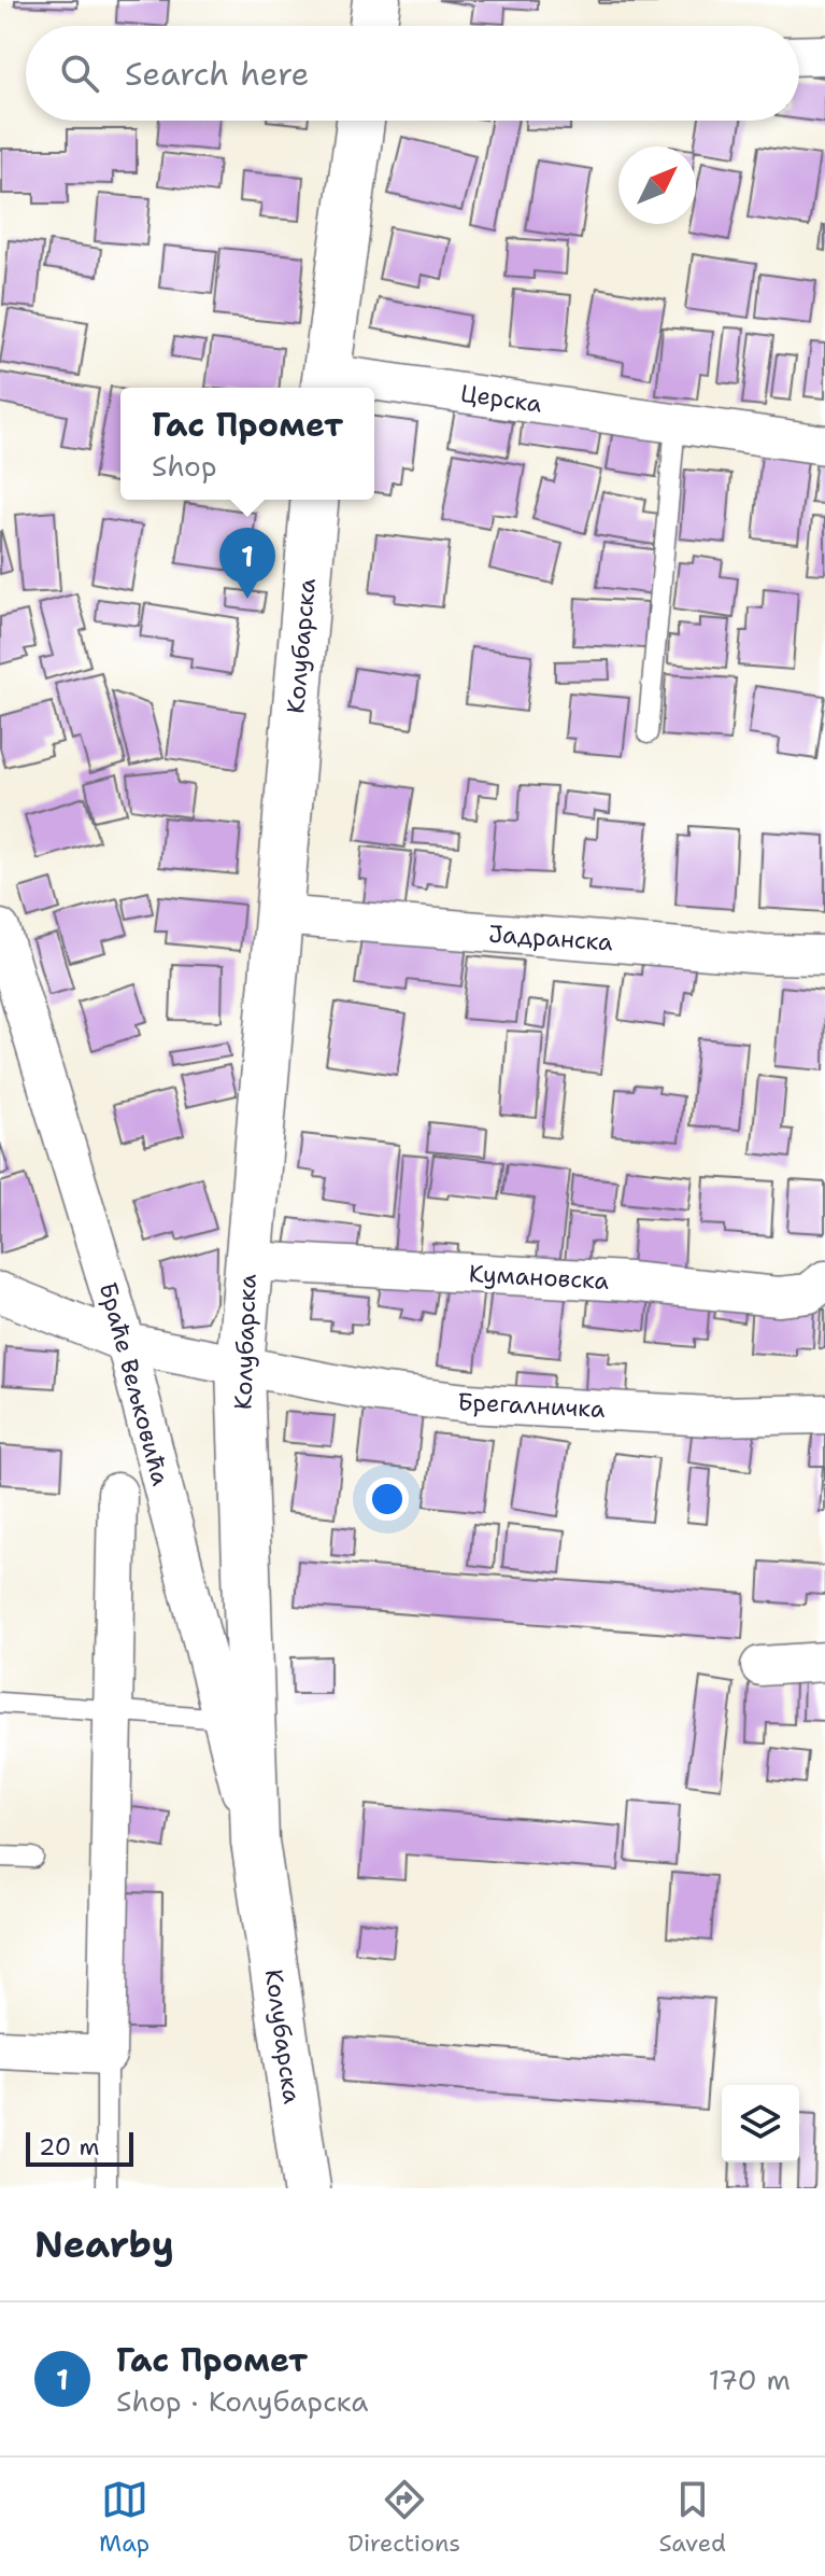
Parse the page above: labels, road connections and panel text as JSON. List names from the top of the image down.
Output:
{
  "streets": {
    "main road": ["Колубарска"],
    "street": [
      "Церска",
      "Јадранска",
      "Кумановска",
      "Браће Вељковића",
      "Брегалничка"
    ]
  },
  "crossings": [
    ["Колубарска", "Јадранска"],
    ["Колубарска", "Кумановска"],
    ["Колубарска", "Браће Вељковића"],
    ["Колубарска", "Брегалничка"],
    ["Браће Вељковића", "Брегалничка"]
  ],
  "scale_bar": "20 m",
  "north": "top right",
  "page": {
    "search": "Search here",
    "popup": ["Гас Промет", "Shop"],
    "pins": "1",
    "scale": "20 m",
    "heading": "Nearby",
    "list": [
      {
        "mark": "1",
        "name": "Гас Промет",
        "note": "Shop · Колубарска",
        "value": "170 m"
      }
    ],
    "nav": ["Map", "Directions", "Saved"]
  }
}
